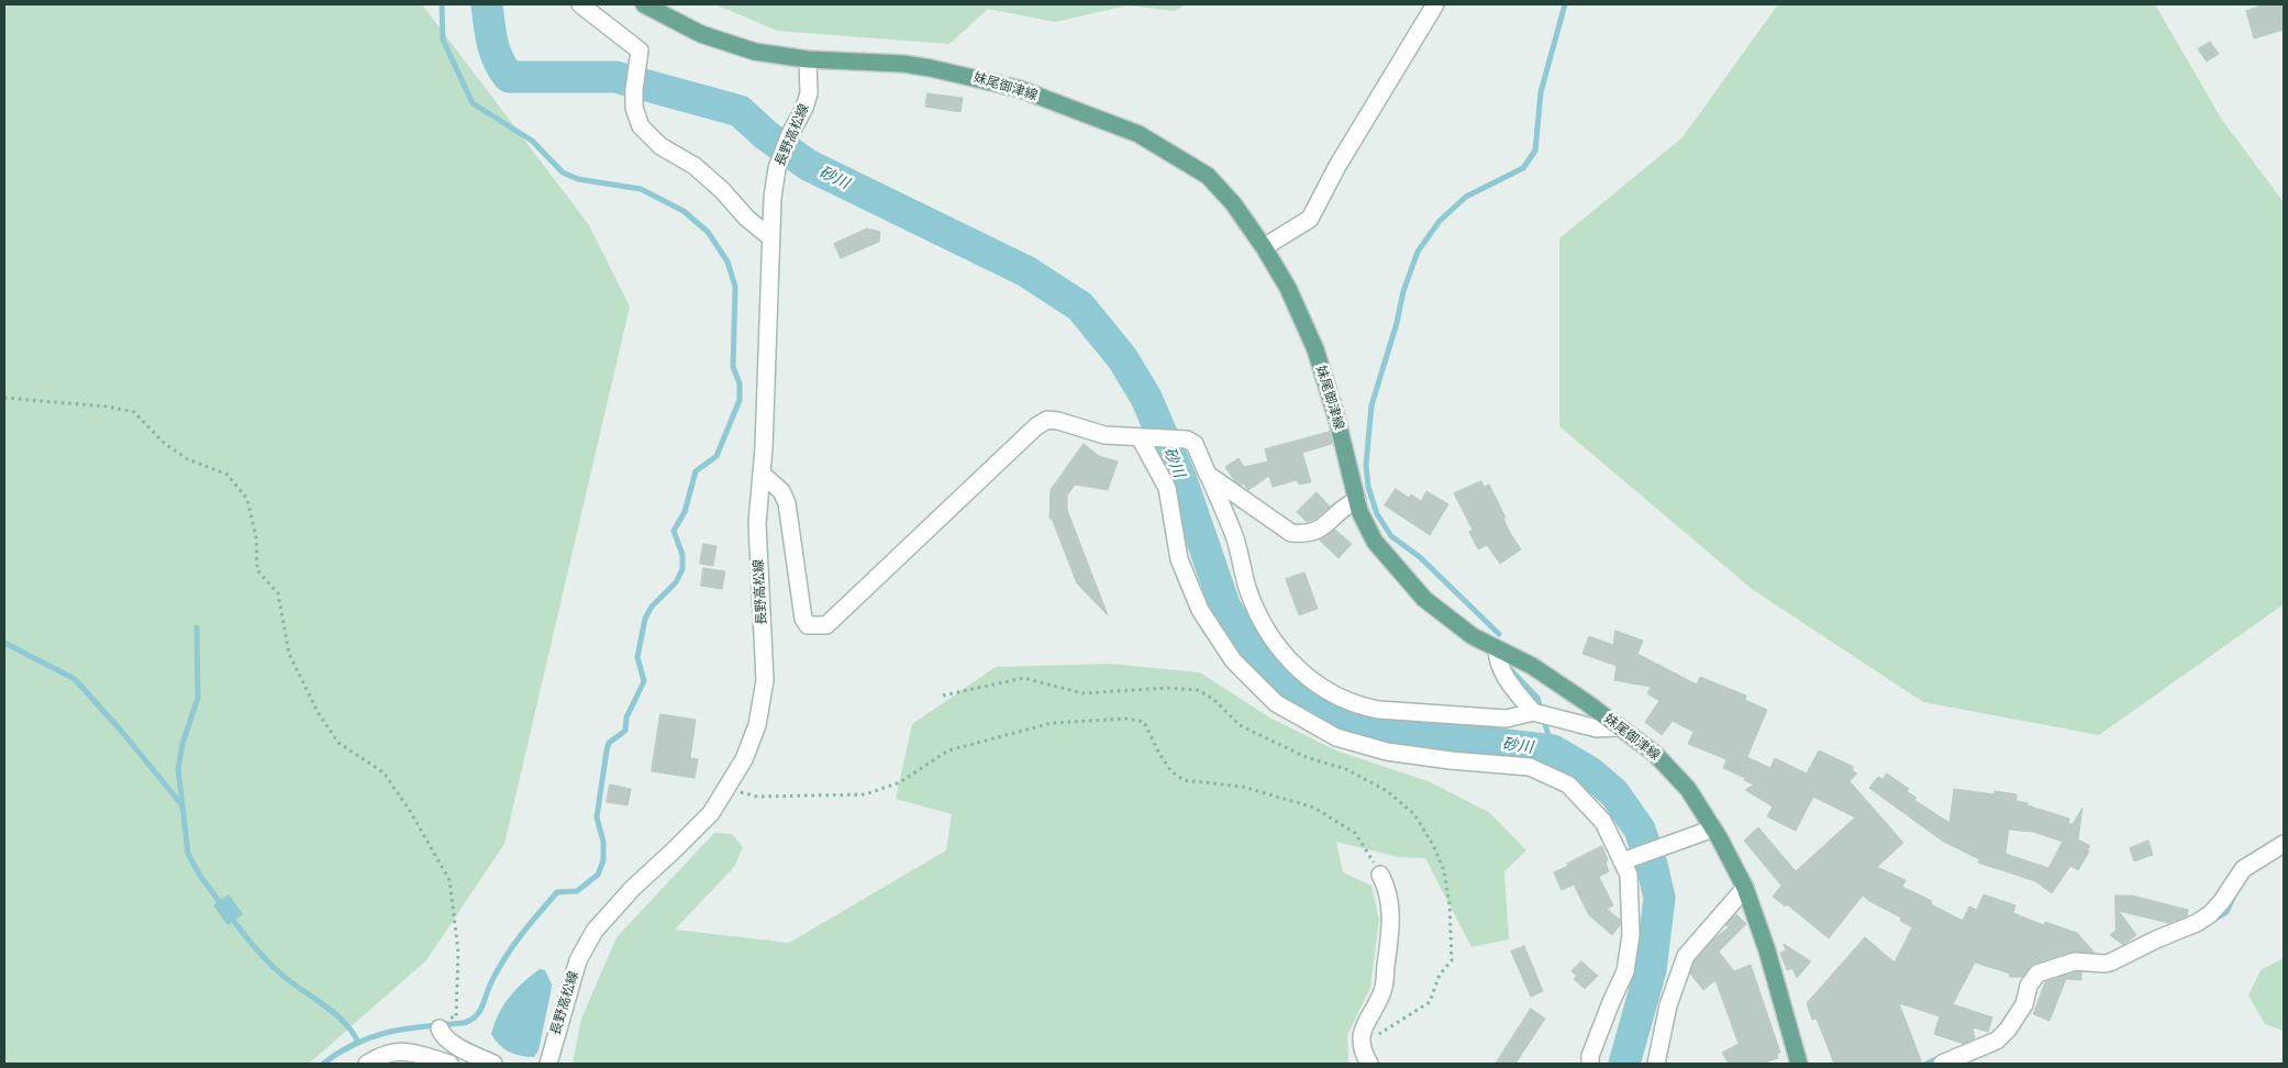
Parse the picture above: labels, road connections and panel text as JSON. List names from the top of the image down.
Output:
{
  "streets": {
    "main road": ["妹尾御津線"],
    "street": ["長野高松線"]
  },
  "crossings": [
    ["妹尾御津線", "長野高松線"]
  ],
  "water": ["砂川"]
}
